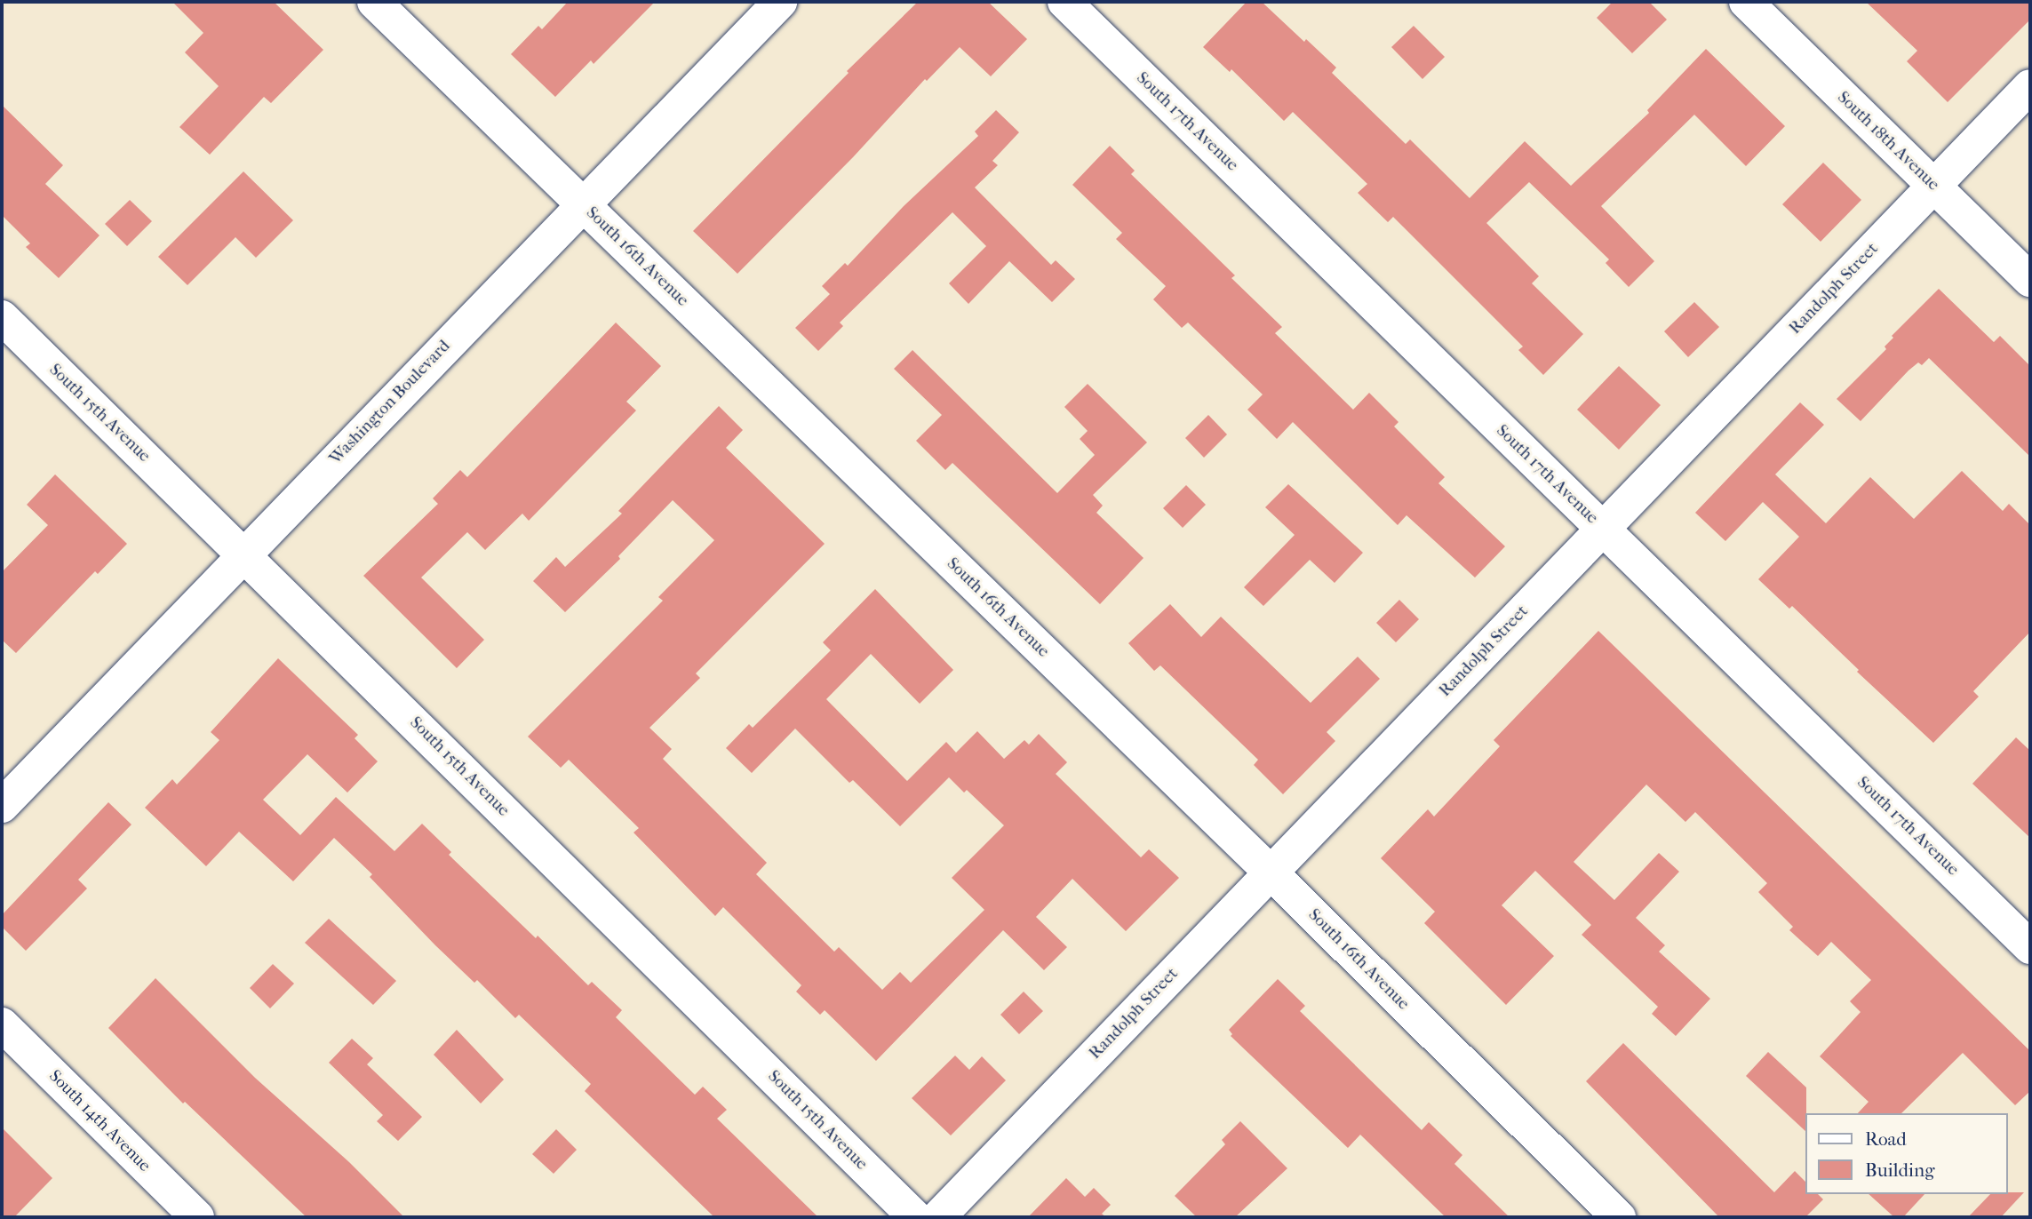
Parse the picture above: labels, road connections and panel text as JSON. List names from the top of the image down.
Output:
{
  "streets": {
    "street": [
      "South 17th Avenue",
      "South 18th Avenue",
      "South 16th Avenue",
      "Randolph Street",
      "Washington Boulevard",
      "South 15th Avenue",
      "South 14th Avenue"
    ]
  },
  "crossings": [
    ["South 17th Avenue", "Randolph Street"],
    ["South 18th Avenue", "Randolph Street"],
    ["South 16th Avenue", "Randolph Street"],
    ["South 16th Avenue", "Washington Boulevard"],
    ["Washington Boulevard", "South 15th Avenue"]
  ],
  "legend": ["Road", "Building"]
}
